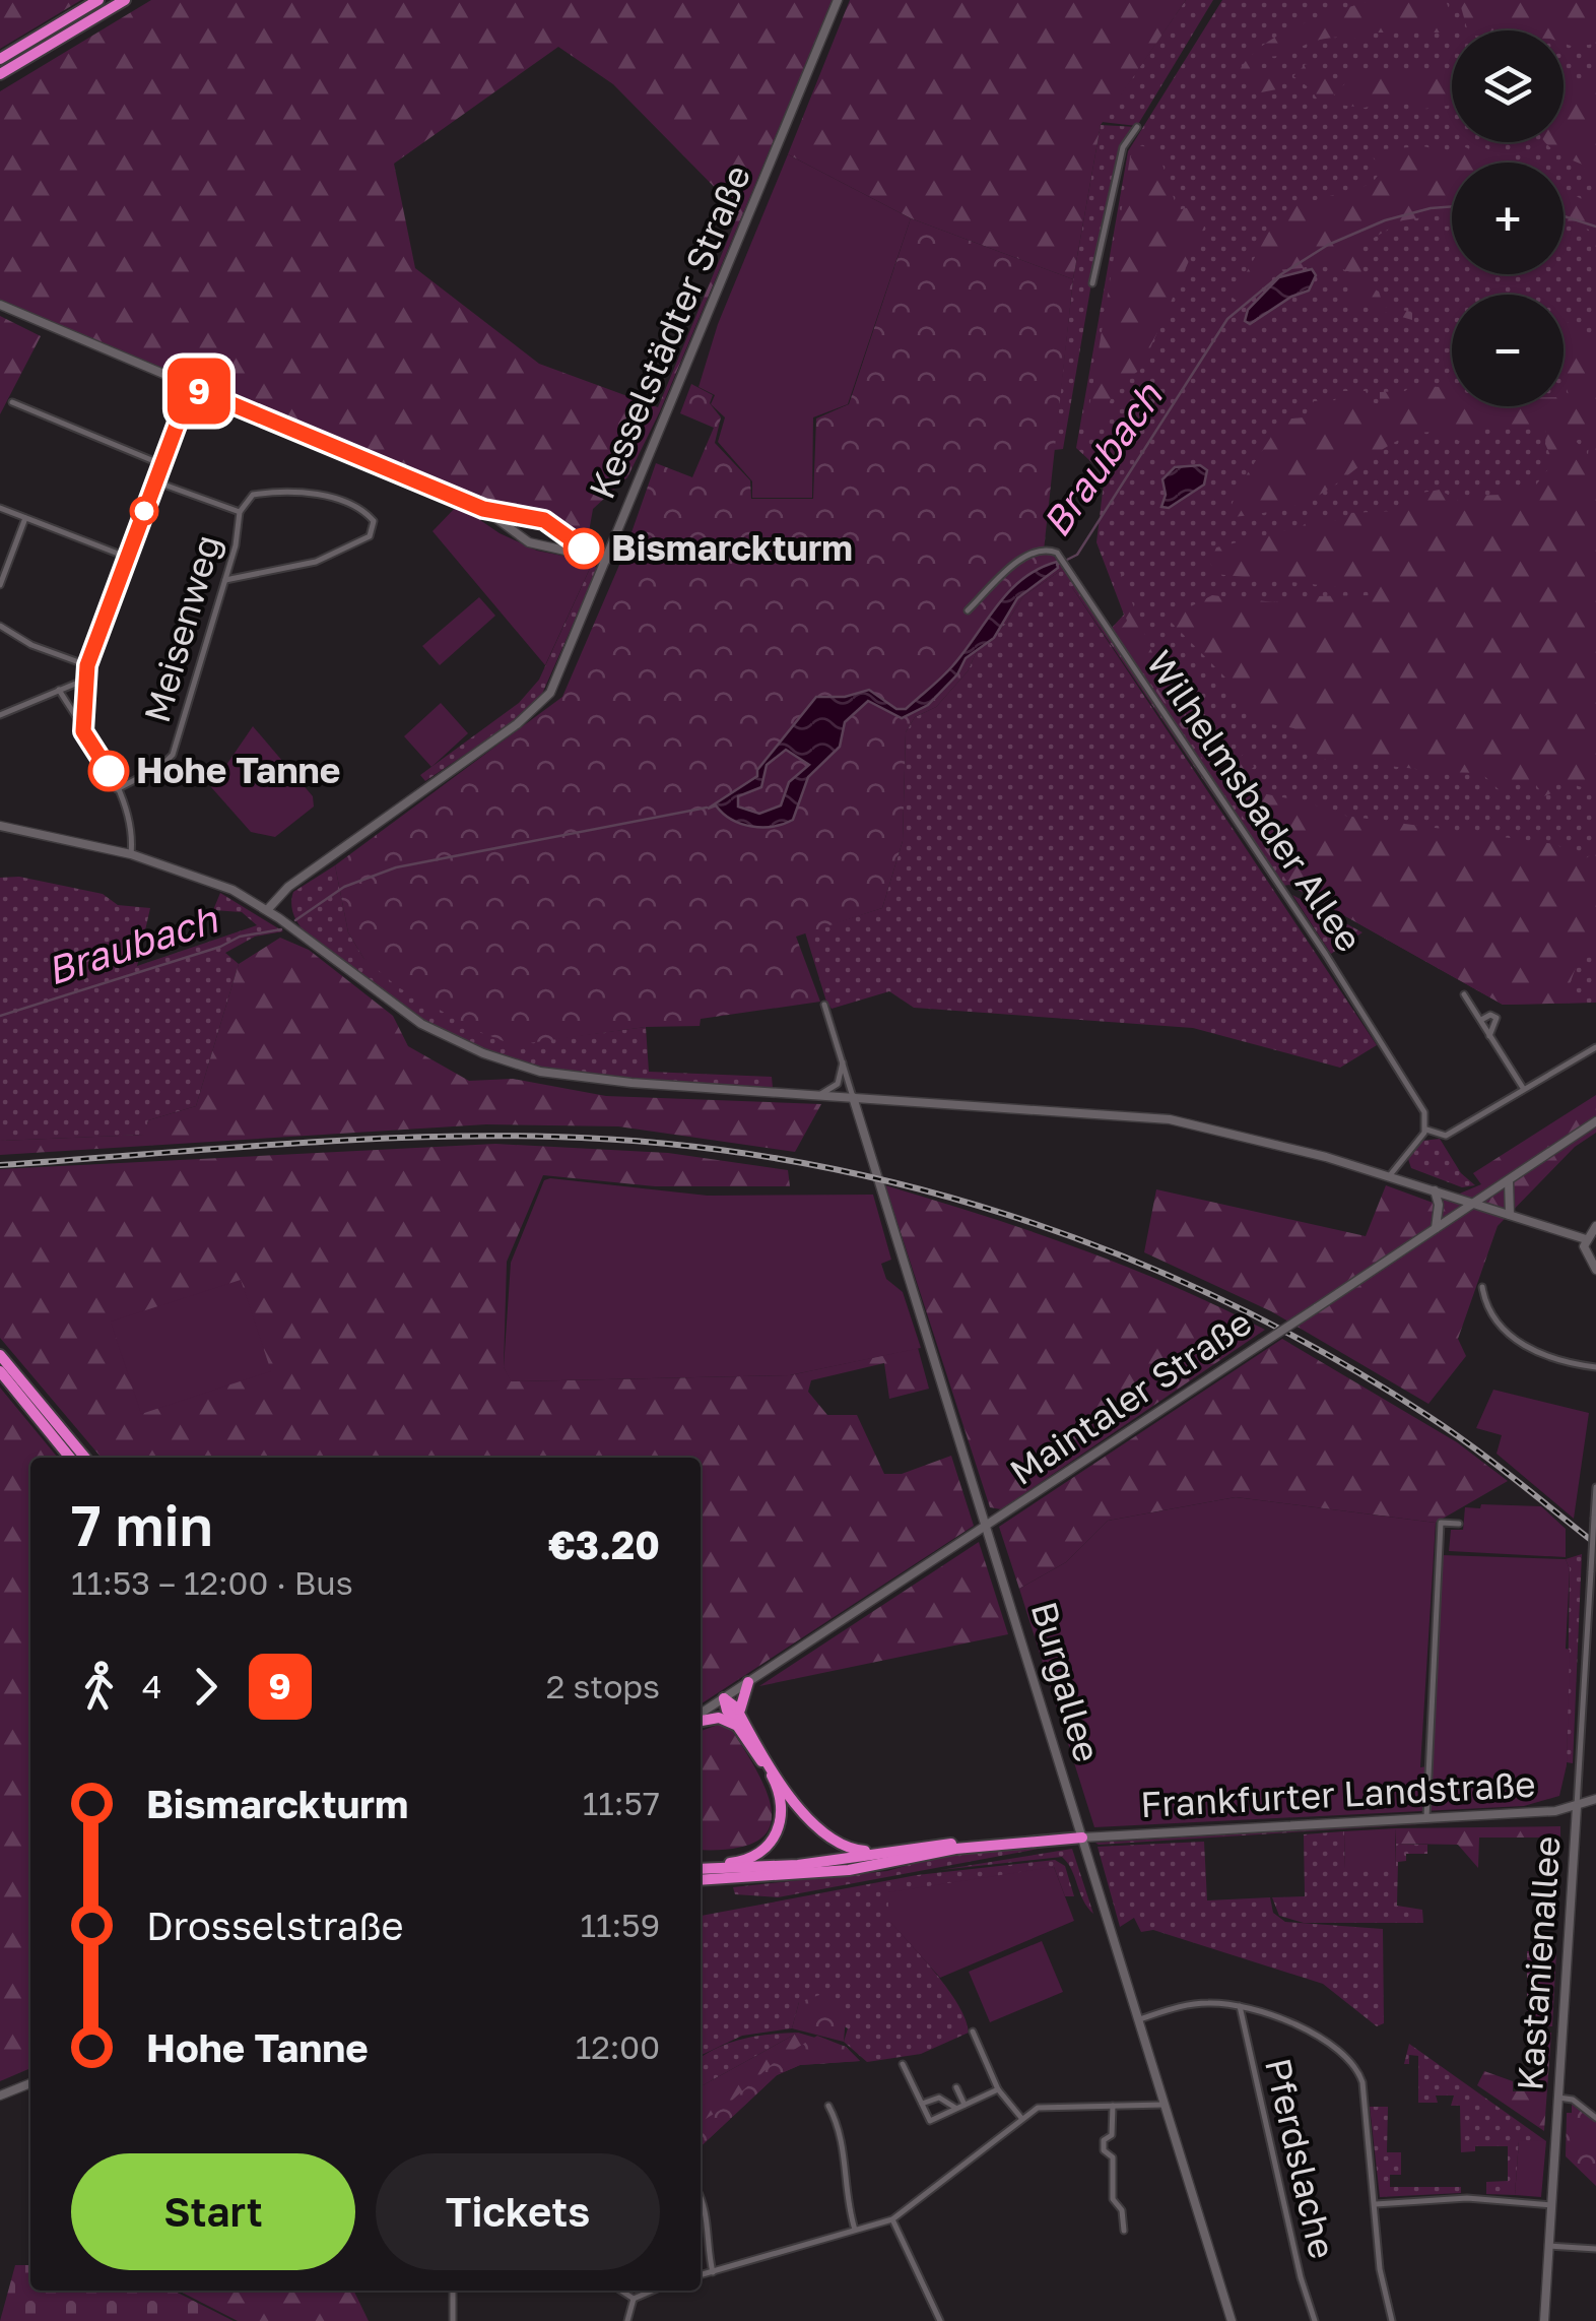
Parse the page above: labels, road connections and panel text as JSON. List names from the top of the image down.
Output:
{
  "streets": {
    "main road": [
      "Kesselstädter Straße",
      "Maintaler Straße",
      "Burgallee",
      "Frankfurter Landstraße",
      "Kastanienallee"
    ],
    "street": ["Meisenweg", "Wilhelmsbader Allee", "Pferdslache"]
  },
  "crossings": [
    ["Maintaler Straße", "Burgallee"],
    ["Burgallee", "Frankfurter Landstraße"],
    ["Frankfurter Landstraße", "Kastanienallee"]
  ],
  "water": ["Braubach"],
  "places": ["Bismarckturm", "Hohe Tanne"],
  "lines": ["bus line 9"],
  "page": {
    "on_map": "9",
    "map_buttons": ["+", "−"],
    "heading": ["7 min", "11:53 – 12:00 · Bus", "€3.20"],
    "legs": ["4", "9", "2 stops"],
    "list": [
      {
        "name": "Bismarckturm",
        "value": "11:57"
      },
      {
        "name": "Drosselstraße",
        "value": "11:59"
      },
      {
        "name": "Hohe Tanne",
        "value": "12:00"
      }
    ],
    "buttons": ["Start", "Tickets"]
  }
}
